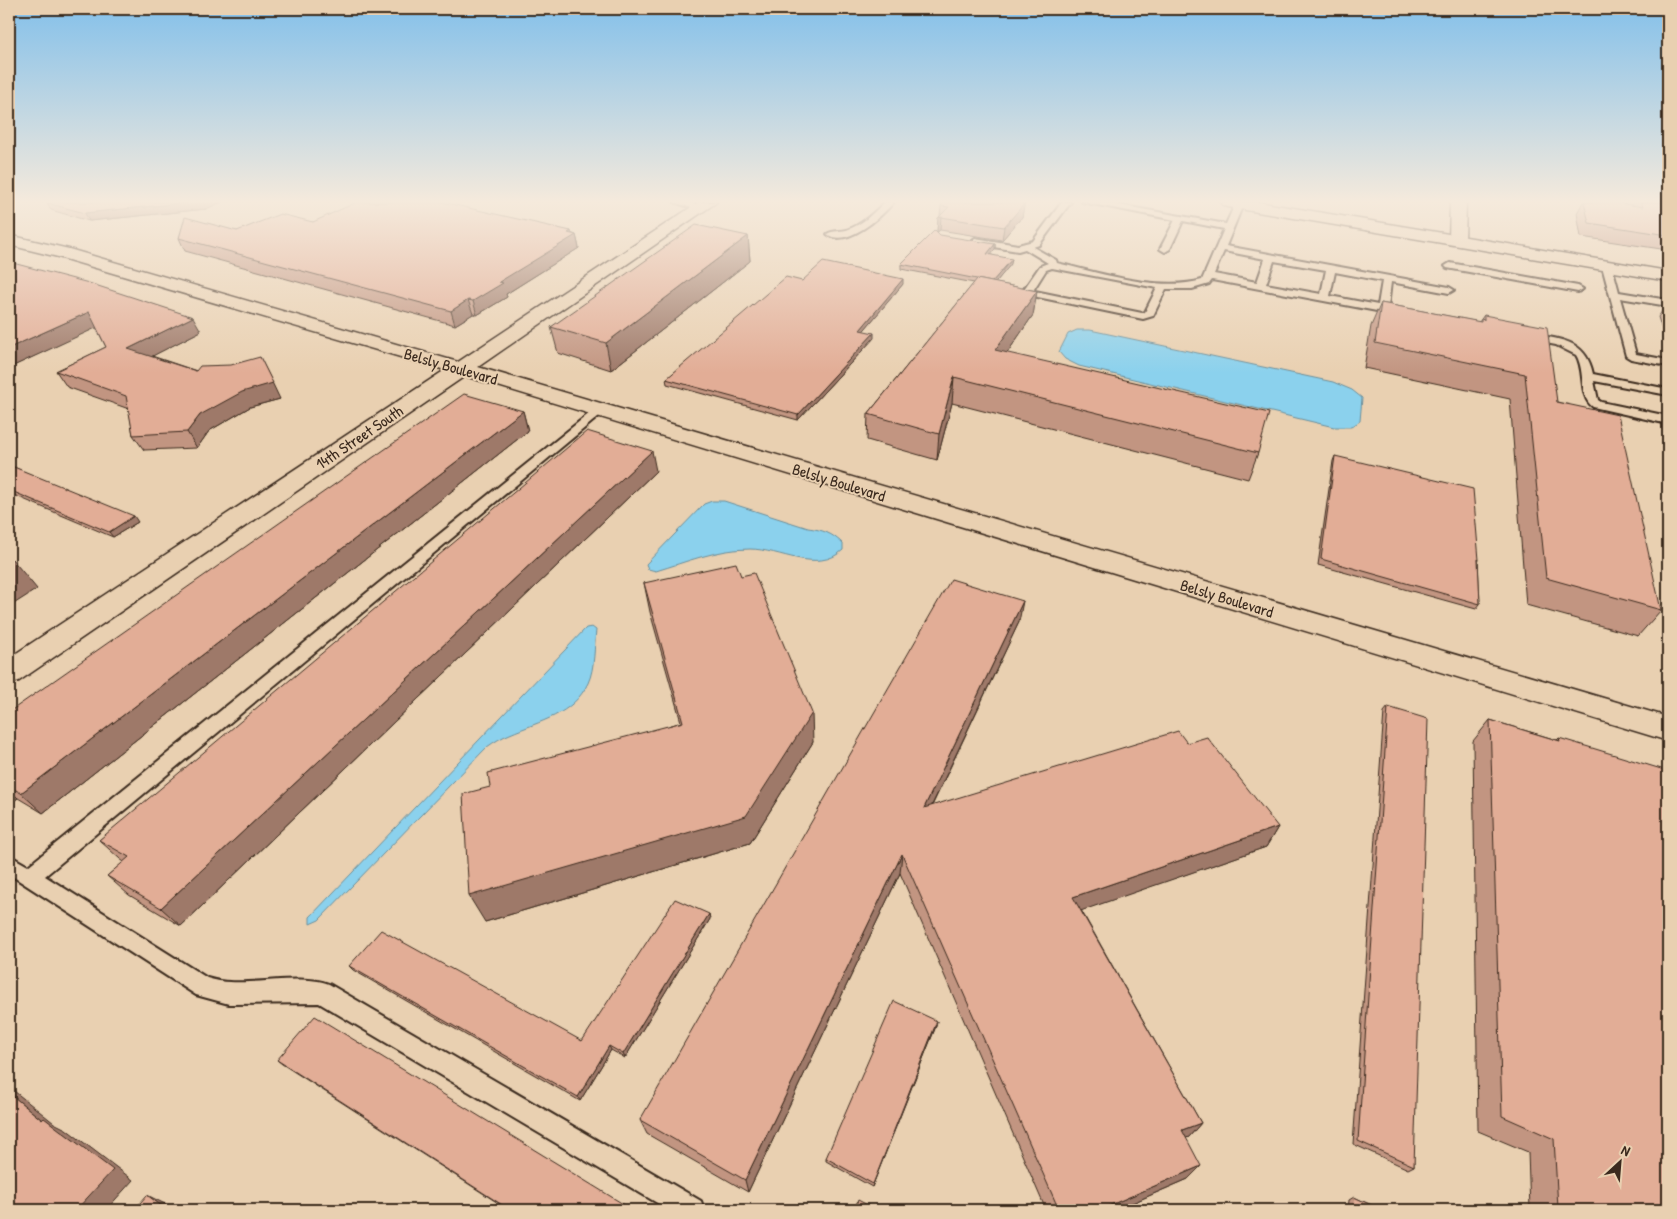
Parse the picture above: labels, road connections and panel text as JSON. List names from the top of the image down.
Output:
{
  "streets": {
    "street": ["Belsly Boulevard", "14th Street South"]
  },
  "crossings": [
    ["Belsly Boulevard", "14th Street South"]
  ],
  "north": "top right"
}
